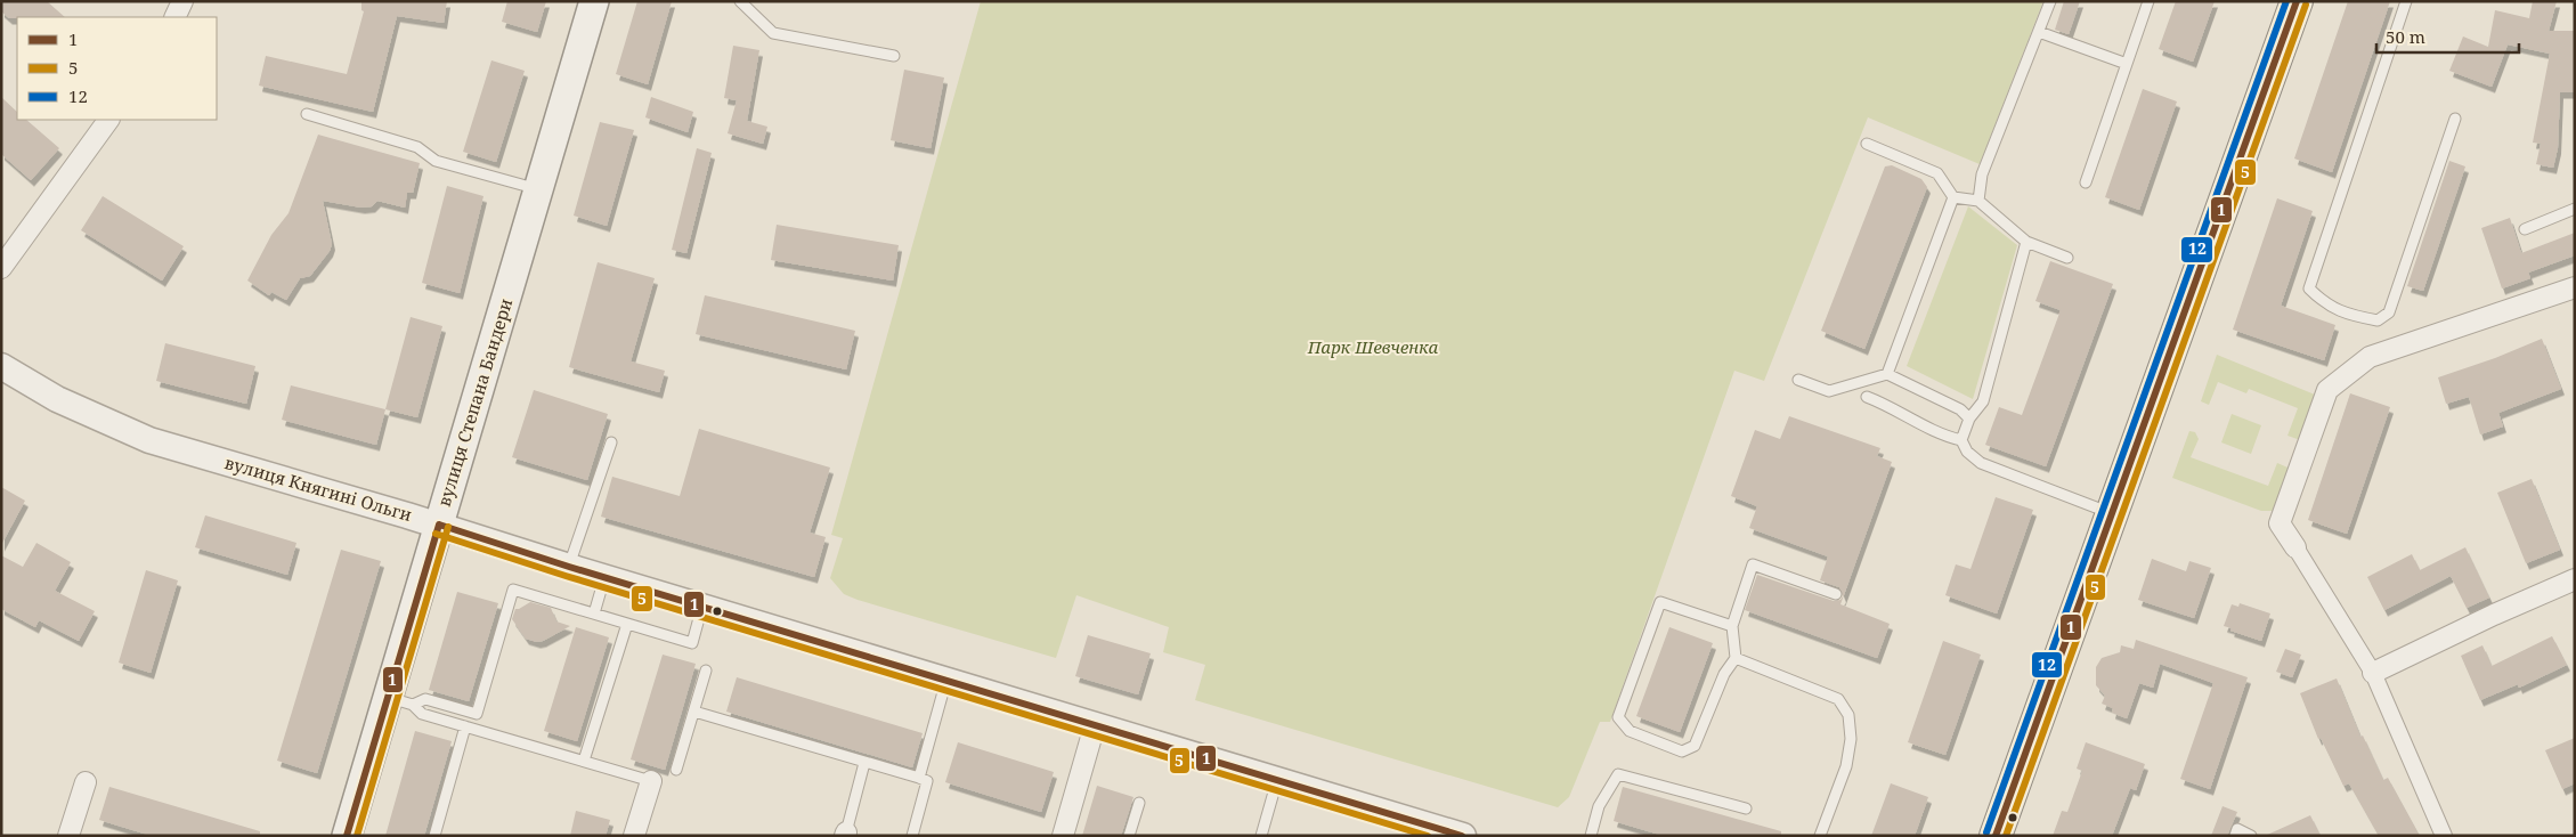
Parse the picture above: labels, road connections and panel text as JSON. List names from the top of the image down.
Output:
{
  "streets": {
    "main road": ["вулиця Степана Бандери"],
    "street": ["вулиця Княгині Ольги"]
  },
  "crossings": [
    ["вулиця Степана Бандери", "вулиця Княгині Ольги"]
  ],
  "parks": ["Парк Шевченка"],
  "lines": ["transit line 1", "transit line 12", "transit line 5"],
  "legend": ["1", "5", "12"],
  "scale_bar": "50 m"
}
